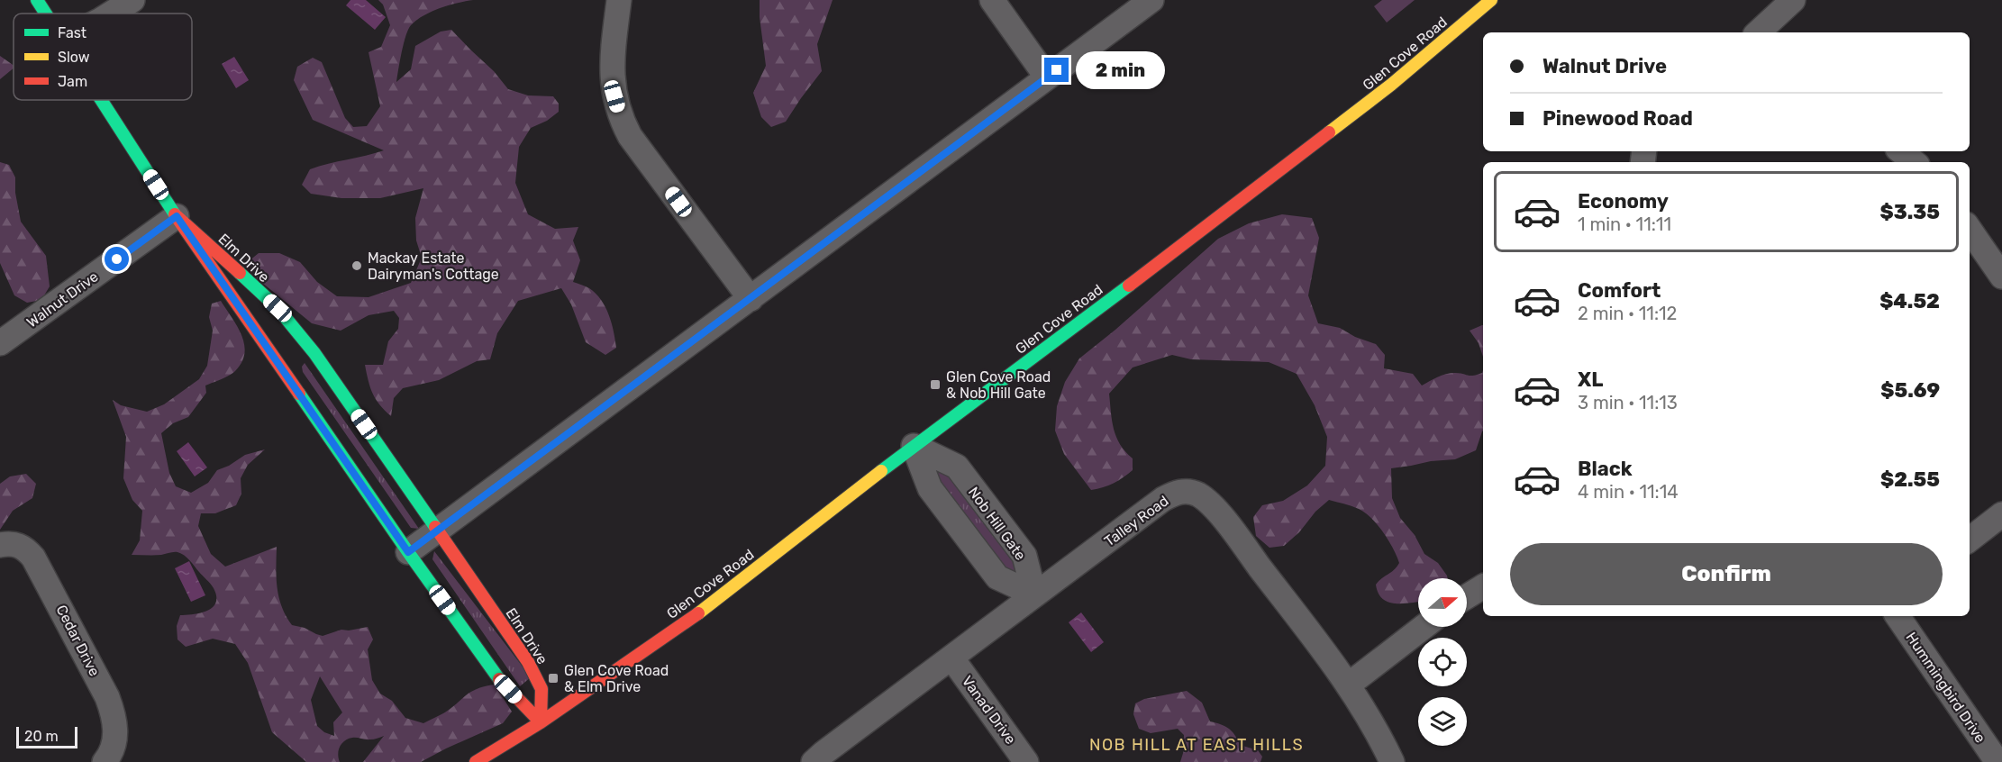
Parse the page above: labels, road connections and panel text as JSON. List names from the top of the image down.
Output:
{
  "streets": {
    "street": [
      "Glen Cove Road",
      "Elm Drive",
      "Walnut Drive",
      "Talley Road",
      "Nob Hill Gate",
      "Cedar Drive",
      "Hummingbird Drive",
      "Vanad Drive"
    ]
  },
  "crossings": [
    ["Glen Cove Road", "Elm Drive"],
    ["Glen Cove Road", "Nob Hill Gate"],
    ["Elm Drive", "Walnut Drive"],
    ["Talley Road", "Nob Hill Gate"],
    ["Talley Road", "Vanad Drive"]
  ],
  "districts": ["NOB HILL AT EAST HILLS"],
  "places": {
    "other": ["Mackay Estate Dairyman's Cottage"],
    "transit": ["Glen Cove Road & Nob Hill Gate", "Glen Cove Road & Elm Drive"]
  },
  "legend": ["Fast", "Slow", "Jam"],
  "scale_bar": "20 m",
  "north": "right",
  "page": {
    "banner": ["Walnut Drive", "Pinewood Road"],
    "bubble": "2 min",
    "list": [
      {
        "name": "Economy",
        "note": "1 min · 11:11",
        "value": "$3.35"
      },
      {
        "name": "Comfort",
        "note": "2 min · 11:12",
        "value": "$4.52"
      },
      {
        "name": "XL",
        "note": "3 min · 11:13",
        "value": "$5.69"
      },
      {
        "name": "Black",
        "note": "4 min · 11:14",
        "value": "$2.55"
      }
    ],
    "buttons": "Confirm",
    "scale": "20 m"
  }
}
